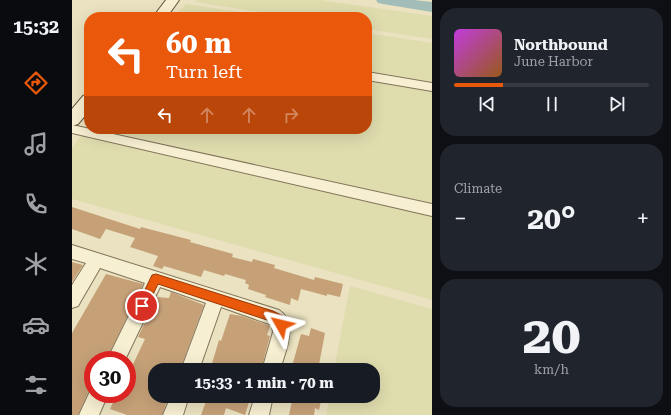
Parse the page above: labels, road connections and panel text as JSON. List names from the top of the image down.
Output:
{
  "page": {
    "tabs": "15:32",
    "turn": ["60 m", "Turn left"],
    "song": ["Northbound", "June Harbor"],
    "tile": [
      "Climate",
      ["20", "km/h"]
    ],
    "heat": ["−", "20°", "+"],
    "limit": "30",
    "trip": "15:33 · 1 min · 70 m"
  }
}
